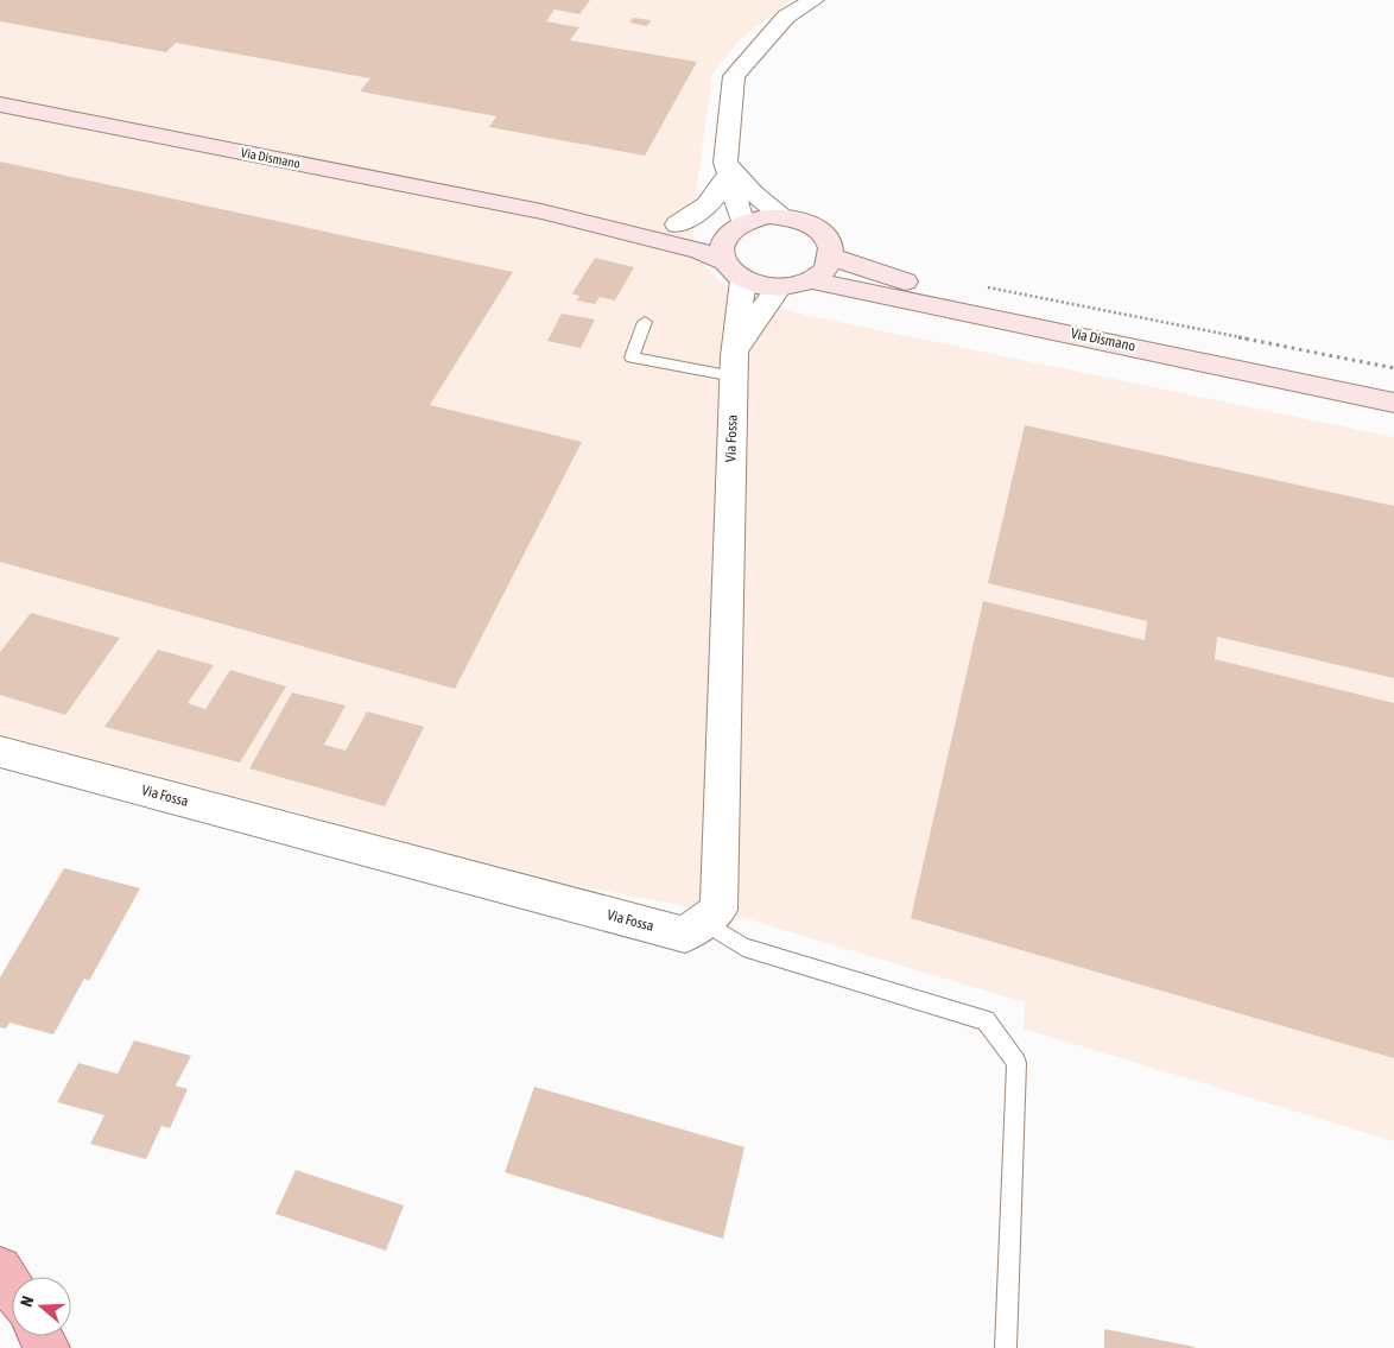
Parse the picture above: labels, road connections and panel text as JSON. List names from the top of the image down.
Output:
{
  "streets": {
    "main road": ["Via Dismano"],
    "street": ["Via Fossa"]
  },
  "crossings": [
    ["Via Dismano", "Via Fossa"]
  ],
  "north": "left"
}
